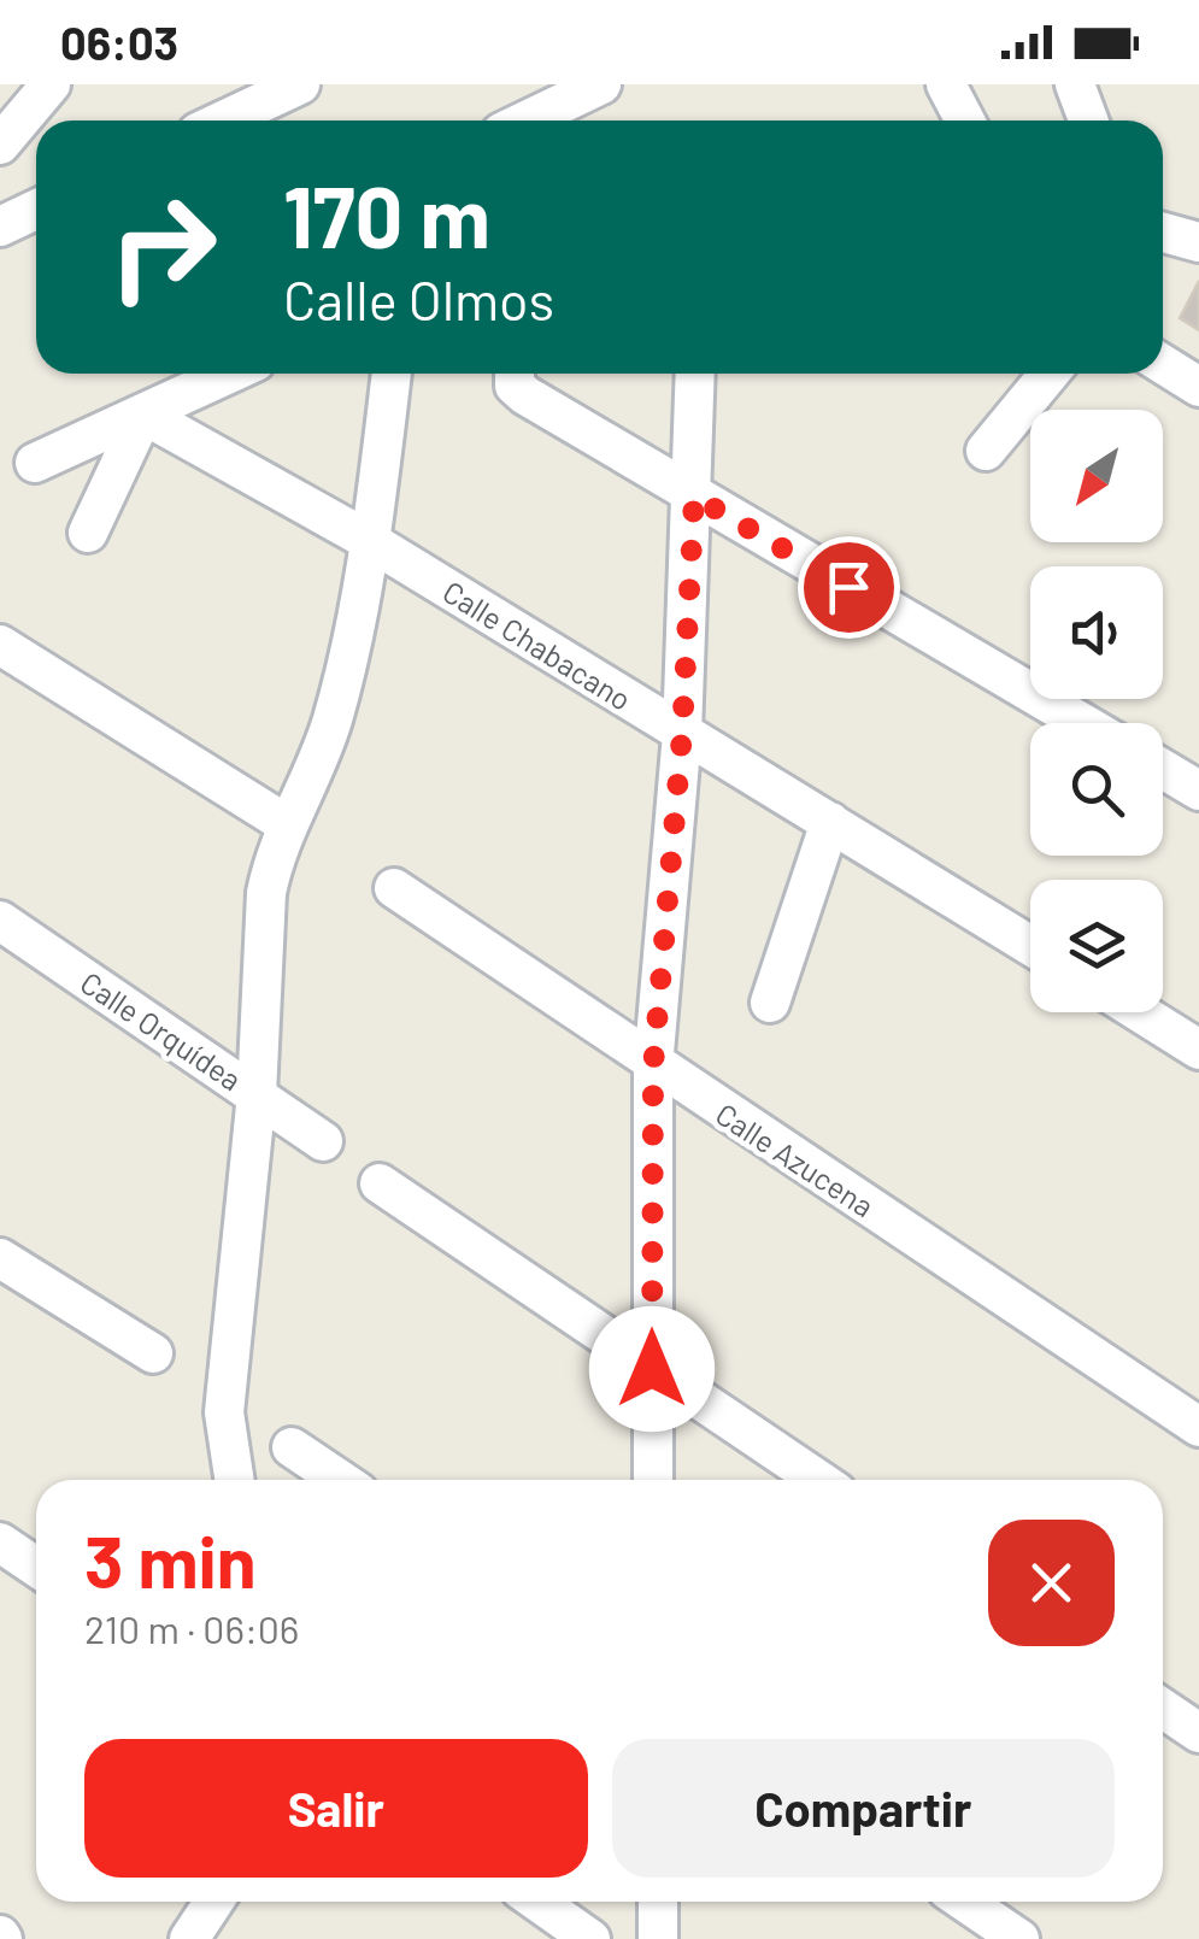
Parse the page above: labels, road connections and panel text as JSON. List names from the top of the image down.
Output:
{
  "streets": {
    "street": ["Calle Chabacano", "Calle Orquídea", "Calle Azucena"]
  },
  "north": "bottom left",
  "page": {
    "status": "06:03",
    "turn": ["170 m", "Calle Olmos"],
    "heading": ["3 min", "210 m · 06:06"],
    "buttons": ["Salir", "Compartir"]
  }
}
